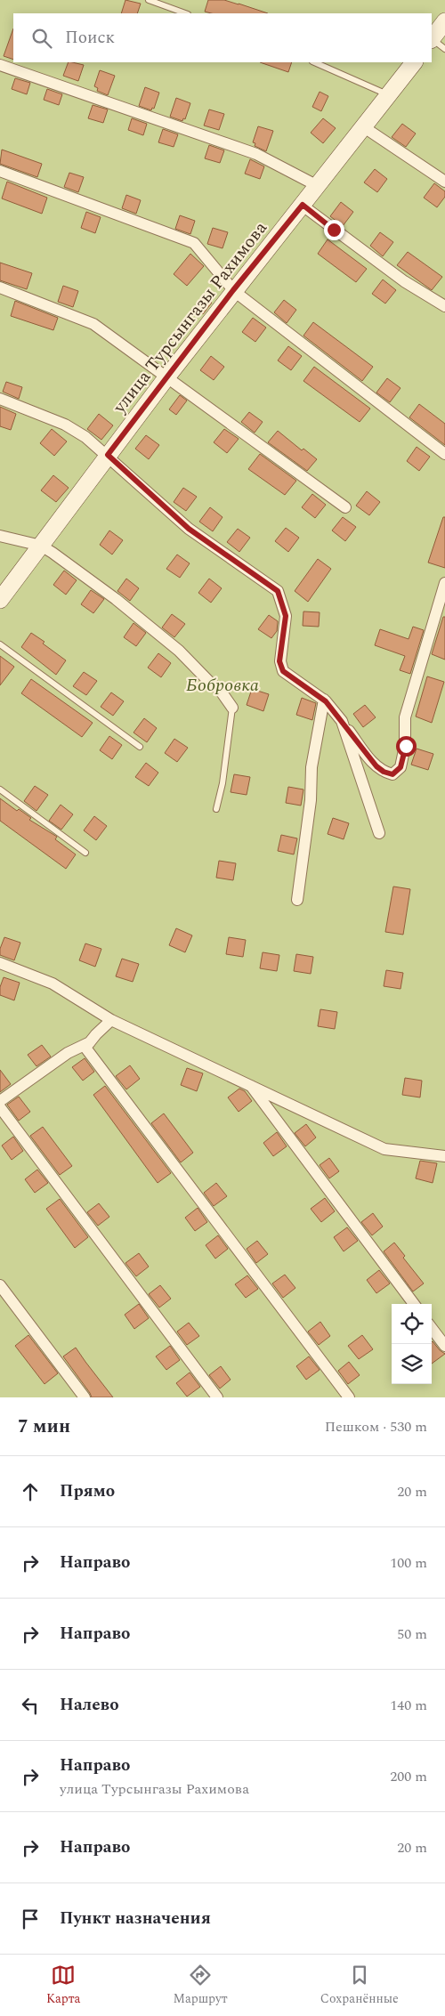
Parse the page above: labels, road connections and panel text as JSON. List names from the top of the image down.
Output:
{
  "streets": {
    "street": ["улица Турсынгазы Рахимова"]
  },
  "parks": ["Бобровка"],
  "page": {
    "search": "Поиск",
    "heading": ["7 мин", "Пешком · 530 m"],
    "list": [
      ["Прямо", "20 m"],
      ["Направо", "100 m"],
      ["Направо", "50 m"],
      ["Налево", "140 m"],
      ["Направо", "улица Турсынгазы Рахимова", "200 m"],
      ["Направо", "20 m"],
      "Пункт назначения"
    ],
    "nav": ["Карта", "Маршрут", "Сохранённые"]
  }
}
